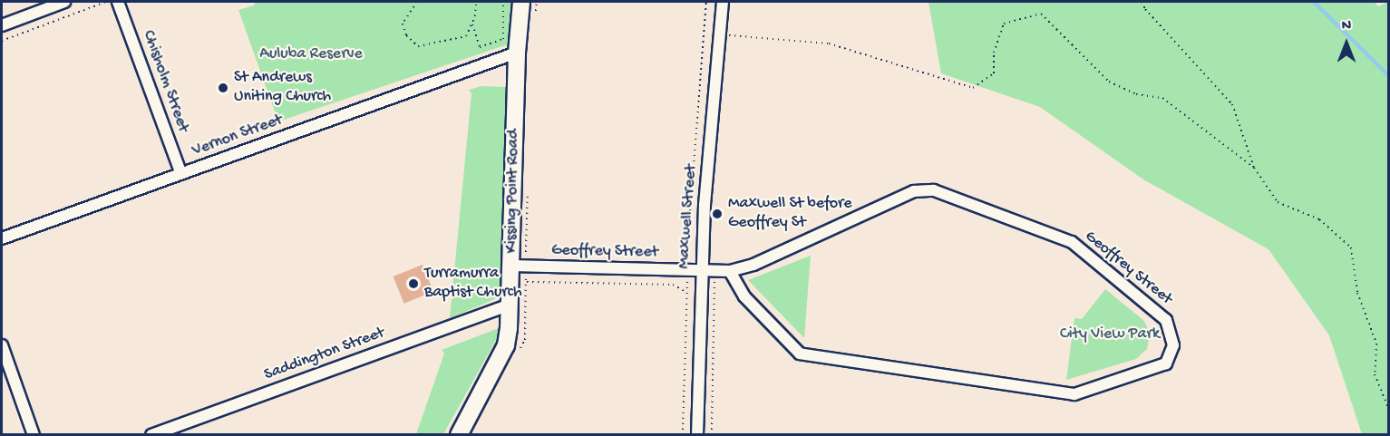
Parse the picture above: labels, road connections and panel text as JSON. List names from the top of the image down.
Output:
{
  "streets": {
    "street": [
      "Chisholm Street",
      "Vernon Street",
      "Kissing Point Road",
      "Maxwell Street",
      "Geoffrey Street",
      "Saddington Street"
    ]
  },
  "crossings": [
    ["Chisholm Street", "Vernon Street"],
    ["Vernon Street", "Kissing Point Road"],
    ["Kissing Point Road", "Geoffrey Street"],
    ["Kissing Point Road", "Saddington Street"],
    ["Maxwell Street", "Geoffrey Street"]
  ],
  "parks": ["Auluba Reserve", "City View Park"],
  "places": ["St Andrews Uniting Church", "Maxwell St before Geoffrey St", "Turramurra Baptist Church"],
  "north": "top"
}
